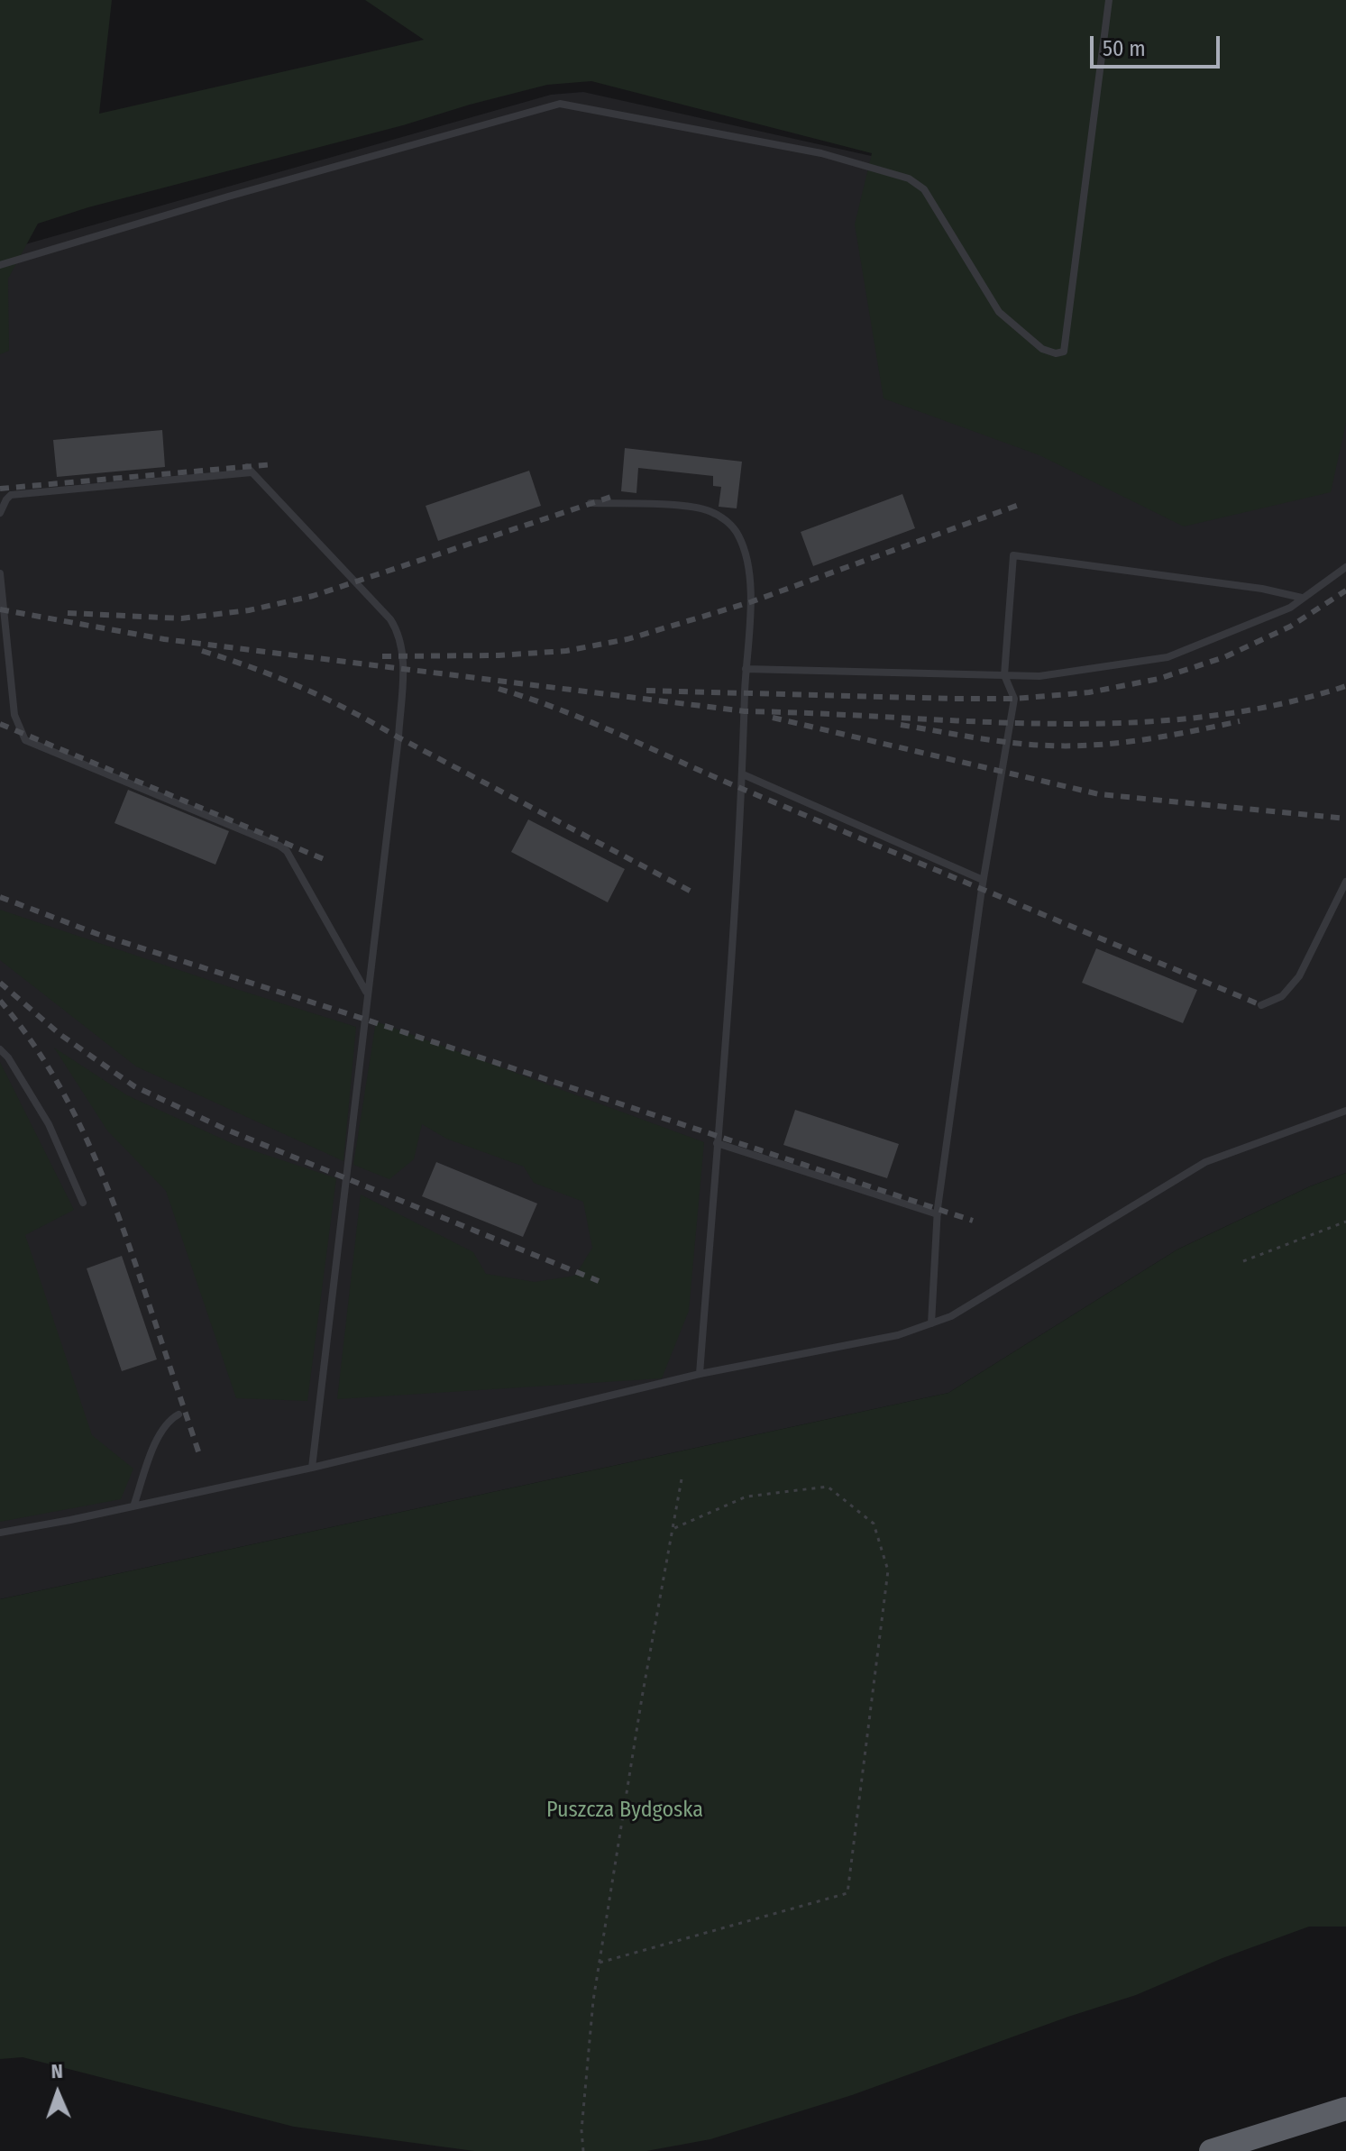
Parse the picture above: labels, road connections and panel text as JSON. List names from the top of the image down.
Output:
{
  "parks": ["Puszcza Bydgoska"],
  "scale_bar": "50 m",
  "north": "top"
}
